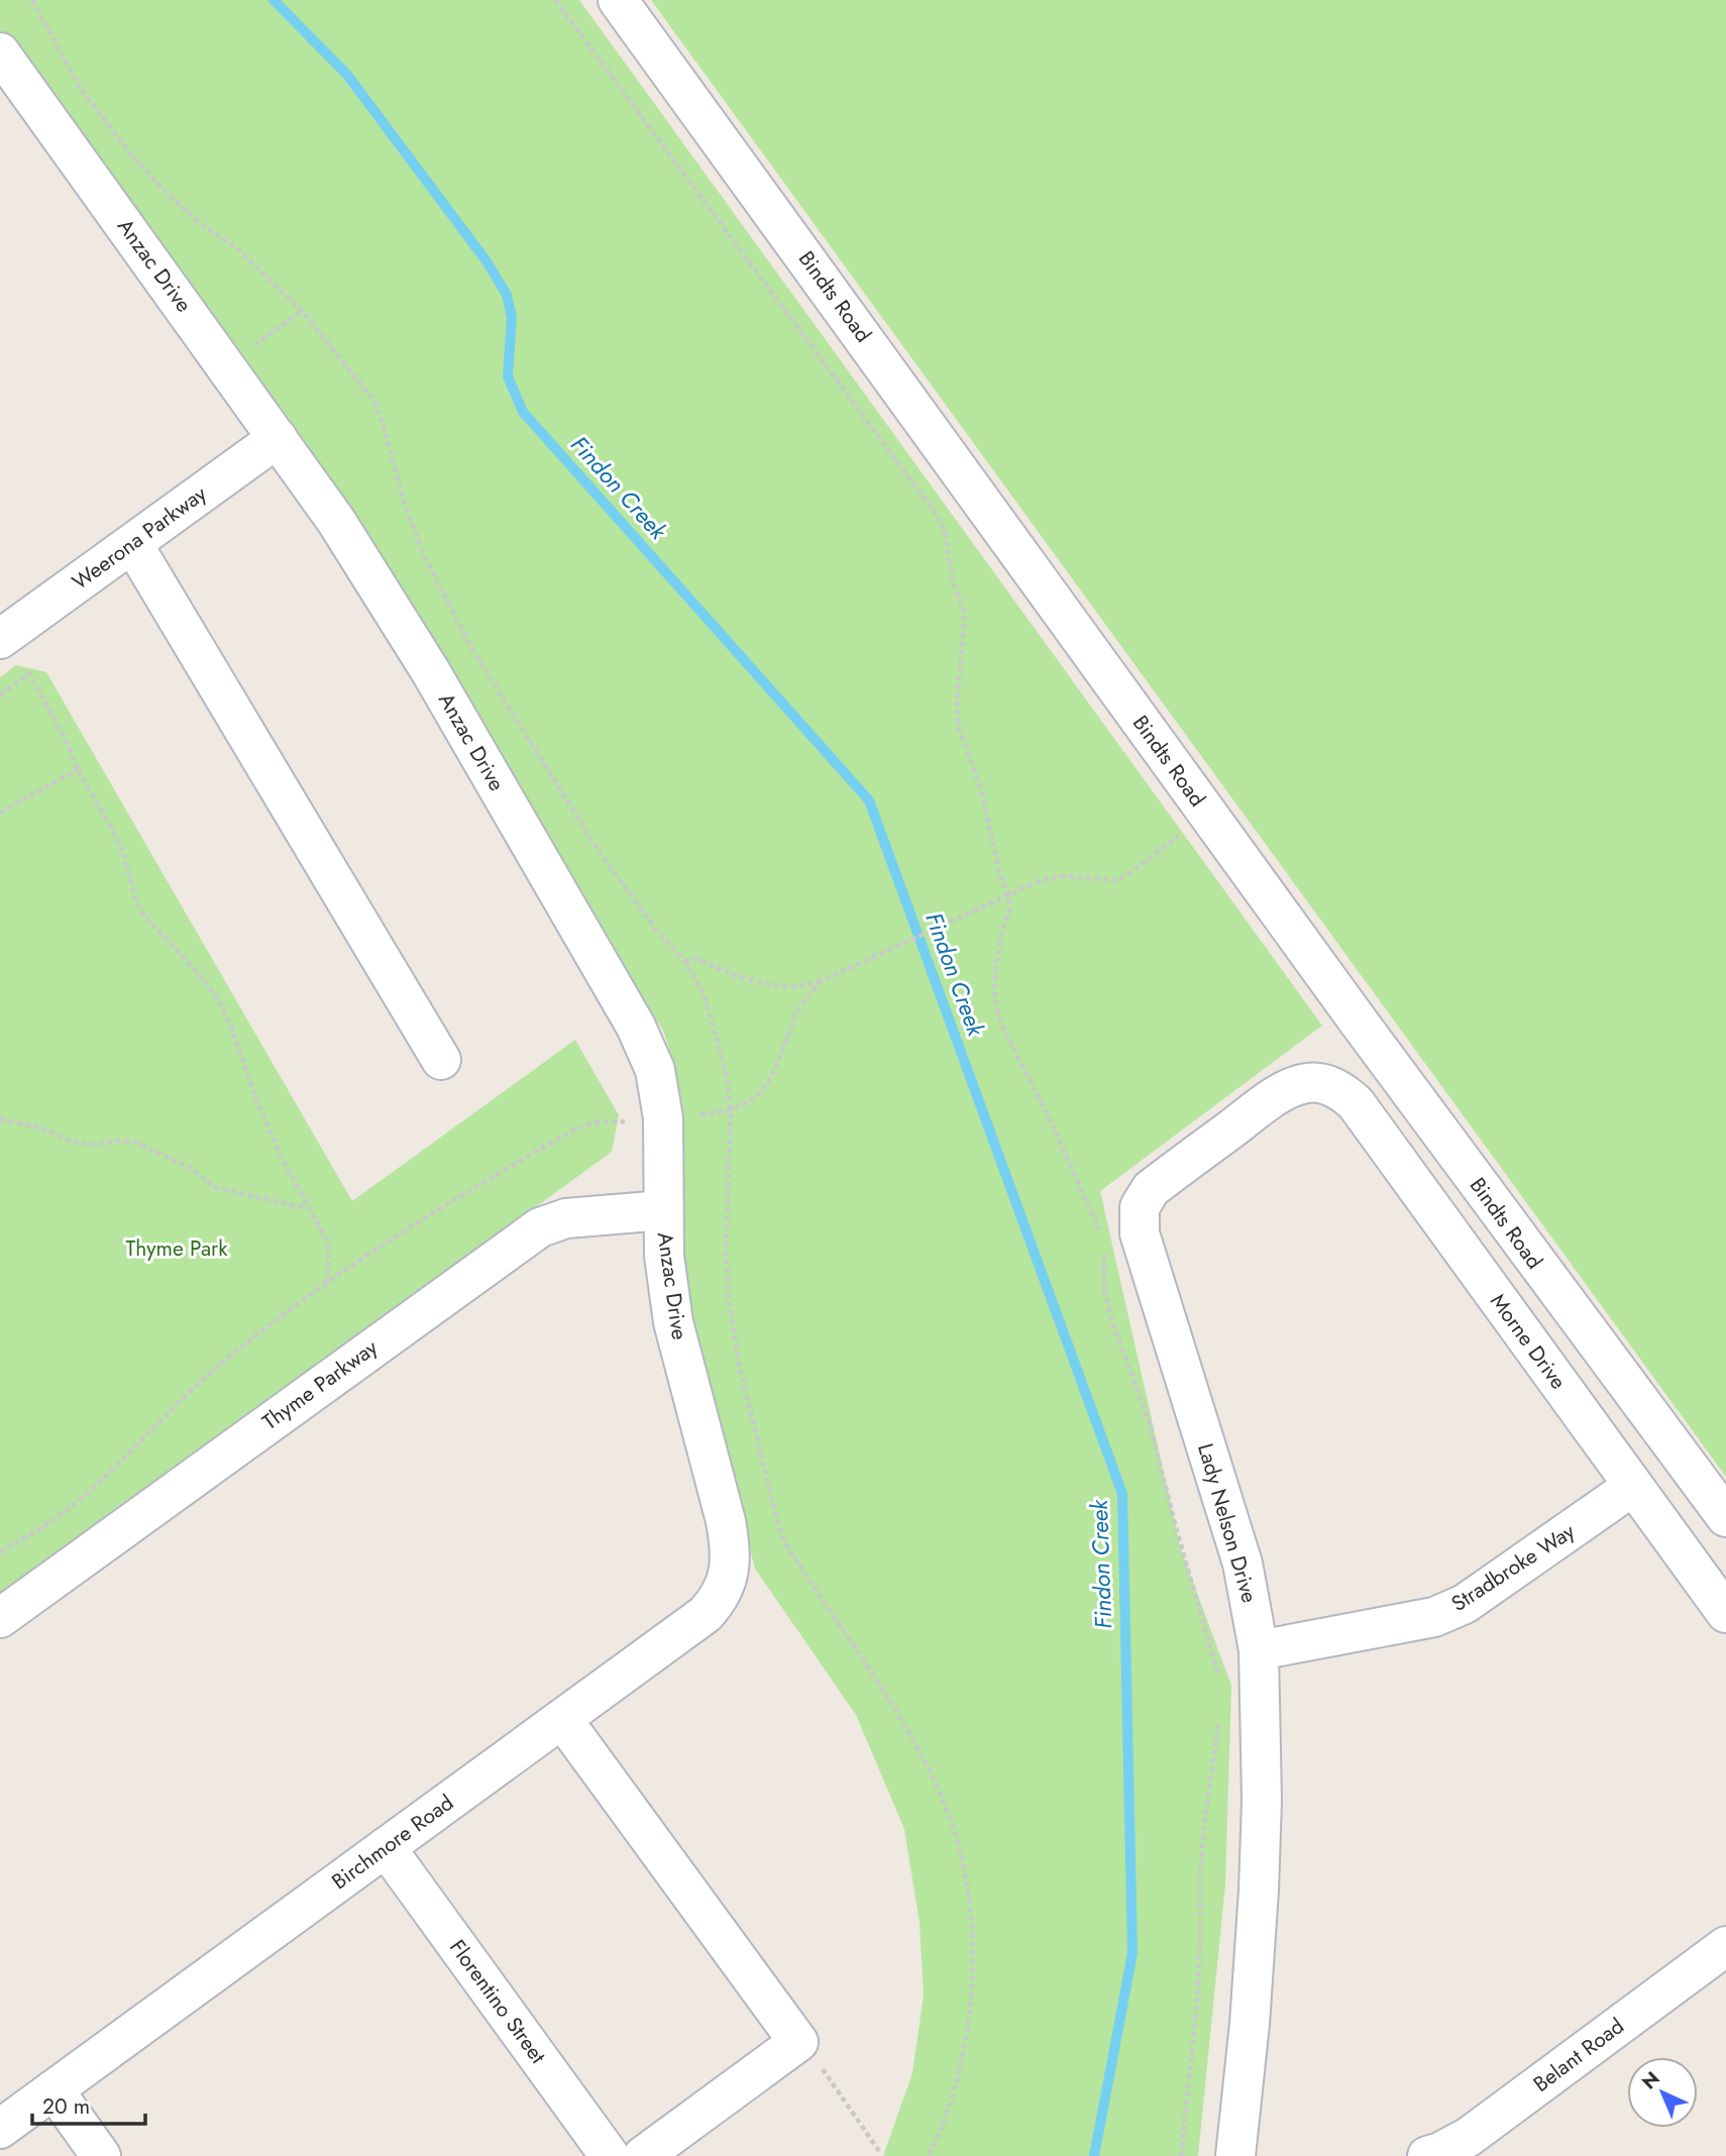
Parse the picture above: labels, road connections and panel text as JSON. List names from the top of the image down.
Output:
{
  "streets": {
    "street": [
      "Anzac Drive",
      "Bindts Road",
      "Weerona Parkway",
      "Morne Drive",
      "Thyme Parkway",
      "Lady Nelson Drive",
      "Stradbroke Way",
      "Birchmore Road",
      "Florentino Street",
      "Belant Road"
    ]
  },
  "crossings": [
    ["Anzac Drive", "Weerona Parkway"],
    ["Anzac Drive", "Thyme Parkway"],
    ["Anzac Drive", "Birchmore Road"],
    ["Morne Drive", "Lady Nelson Drive"],
    ["Morne Drive", "Stradbroke Way"],
    ["Lady Nelson Drive", "Stradbroke Way"],
    ["Birchmore Road", "Florentino Street"]
  ],
  "water": ["Findon Creek"],
  "parks": ["Thyme Park"],
  "scale_bar": "20 m",
  "north": "top left"
}
